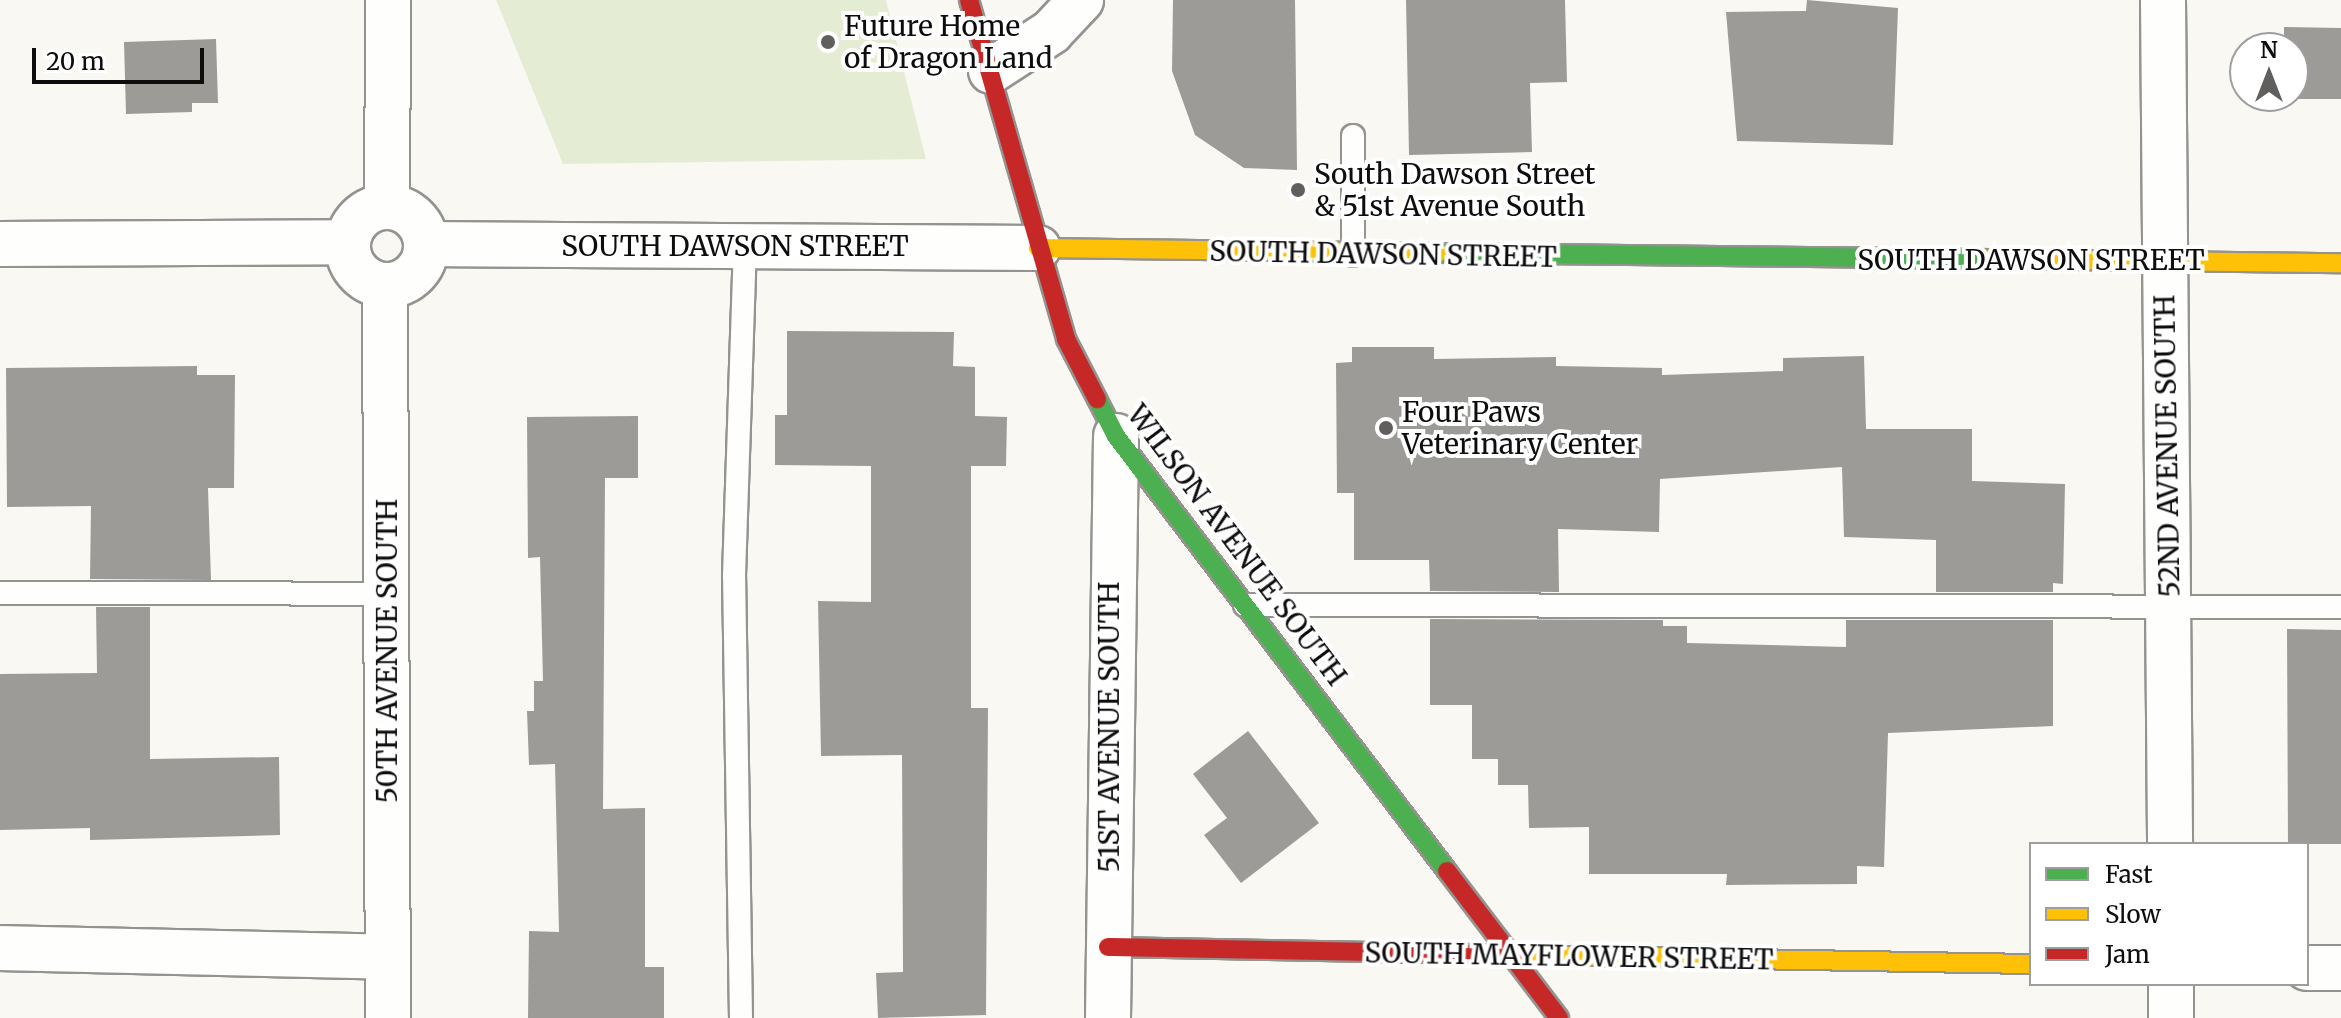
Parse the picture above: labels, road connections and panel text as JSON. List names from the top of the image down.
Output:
{
  "streets": {
    "street": [
      "SOUTH DAWSON STREET",
      "52ND AVENUE SOUTH",
      "WILSON AVENUE SOUTH",
      "50TH AVENUE SOUTH",
      "51ST AVENUE SOUTH",
      "SOUTH MAYFLOWER STREET"
    ]
  },
  "crossings": [
    ["SOUTH DAWSON STREET", "52ND AVENUE SOUTH"],
    ["SOUTH DAWSON STREET", "WILSON AVENUE SOUTH"],
    ["SOUTH DAWSON STREET", "50TH AVENUE SOUTH"],
    ["WILSON AVENUE SOUTH", "51ST AVENUE SOUTH"],
    ["WILSON AVENUE SOUTH", "SOUTH MAYFLOWER STREET"],
    ["51ST AVENUE SOUTH", "SOUTH MAYFLOWER STREET"]
  ],
  "places": ["Future Home of Dragon Land", "South Dawson Street & 51st Avenue South", "Four Paws Veterinary Center"],
  "legend": ["Fast", "Slow", "Jam"],
  "scale_bar": "20 m",
  "north": "top"
}
